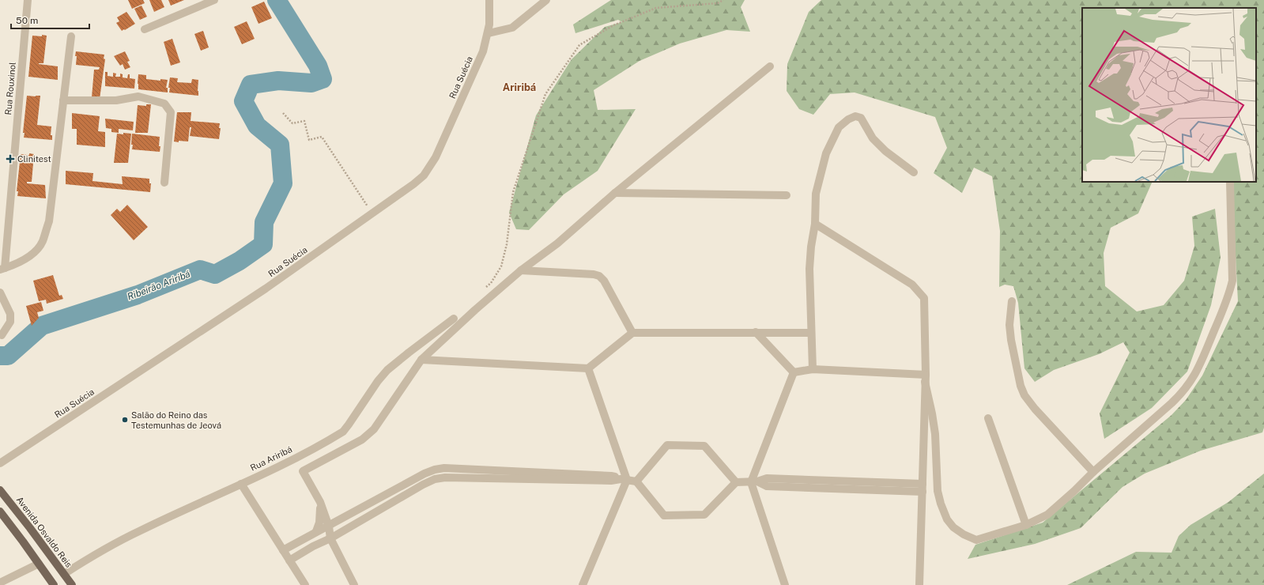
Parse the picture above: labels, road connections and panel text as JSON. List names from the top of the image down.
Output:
{
  "streets": {
    "main road": ["Avenida Osvaldo Reis"],
    "street": ["Rua Suécia", "Rua Rouxinol", "Rua Ariribá"]
  },
  "crossings": [
    ["Rua Ariribá", "Avenida Osvaldo Reis"]
  ],
  "districts": ["Ariribá"],
  "water": ["Ribeirão Ariribá"],
  "places": {
    "health": ["Clinitest"],
    "other": ["Salão do Reino das Testemunhas de Jeová"]
  },
  "scale_bar": "50 m"
}
